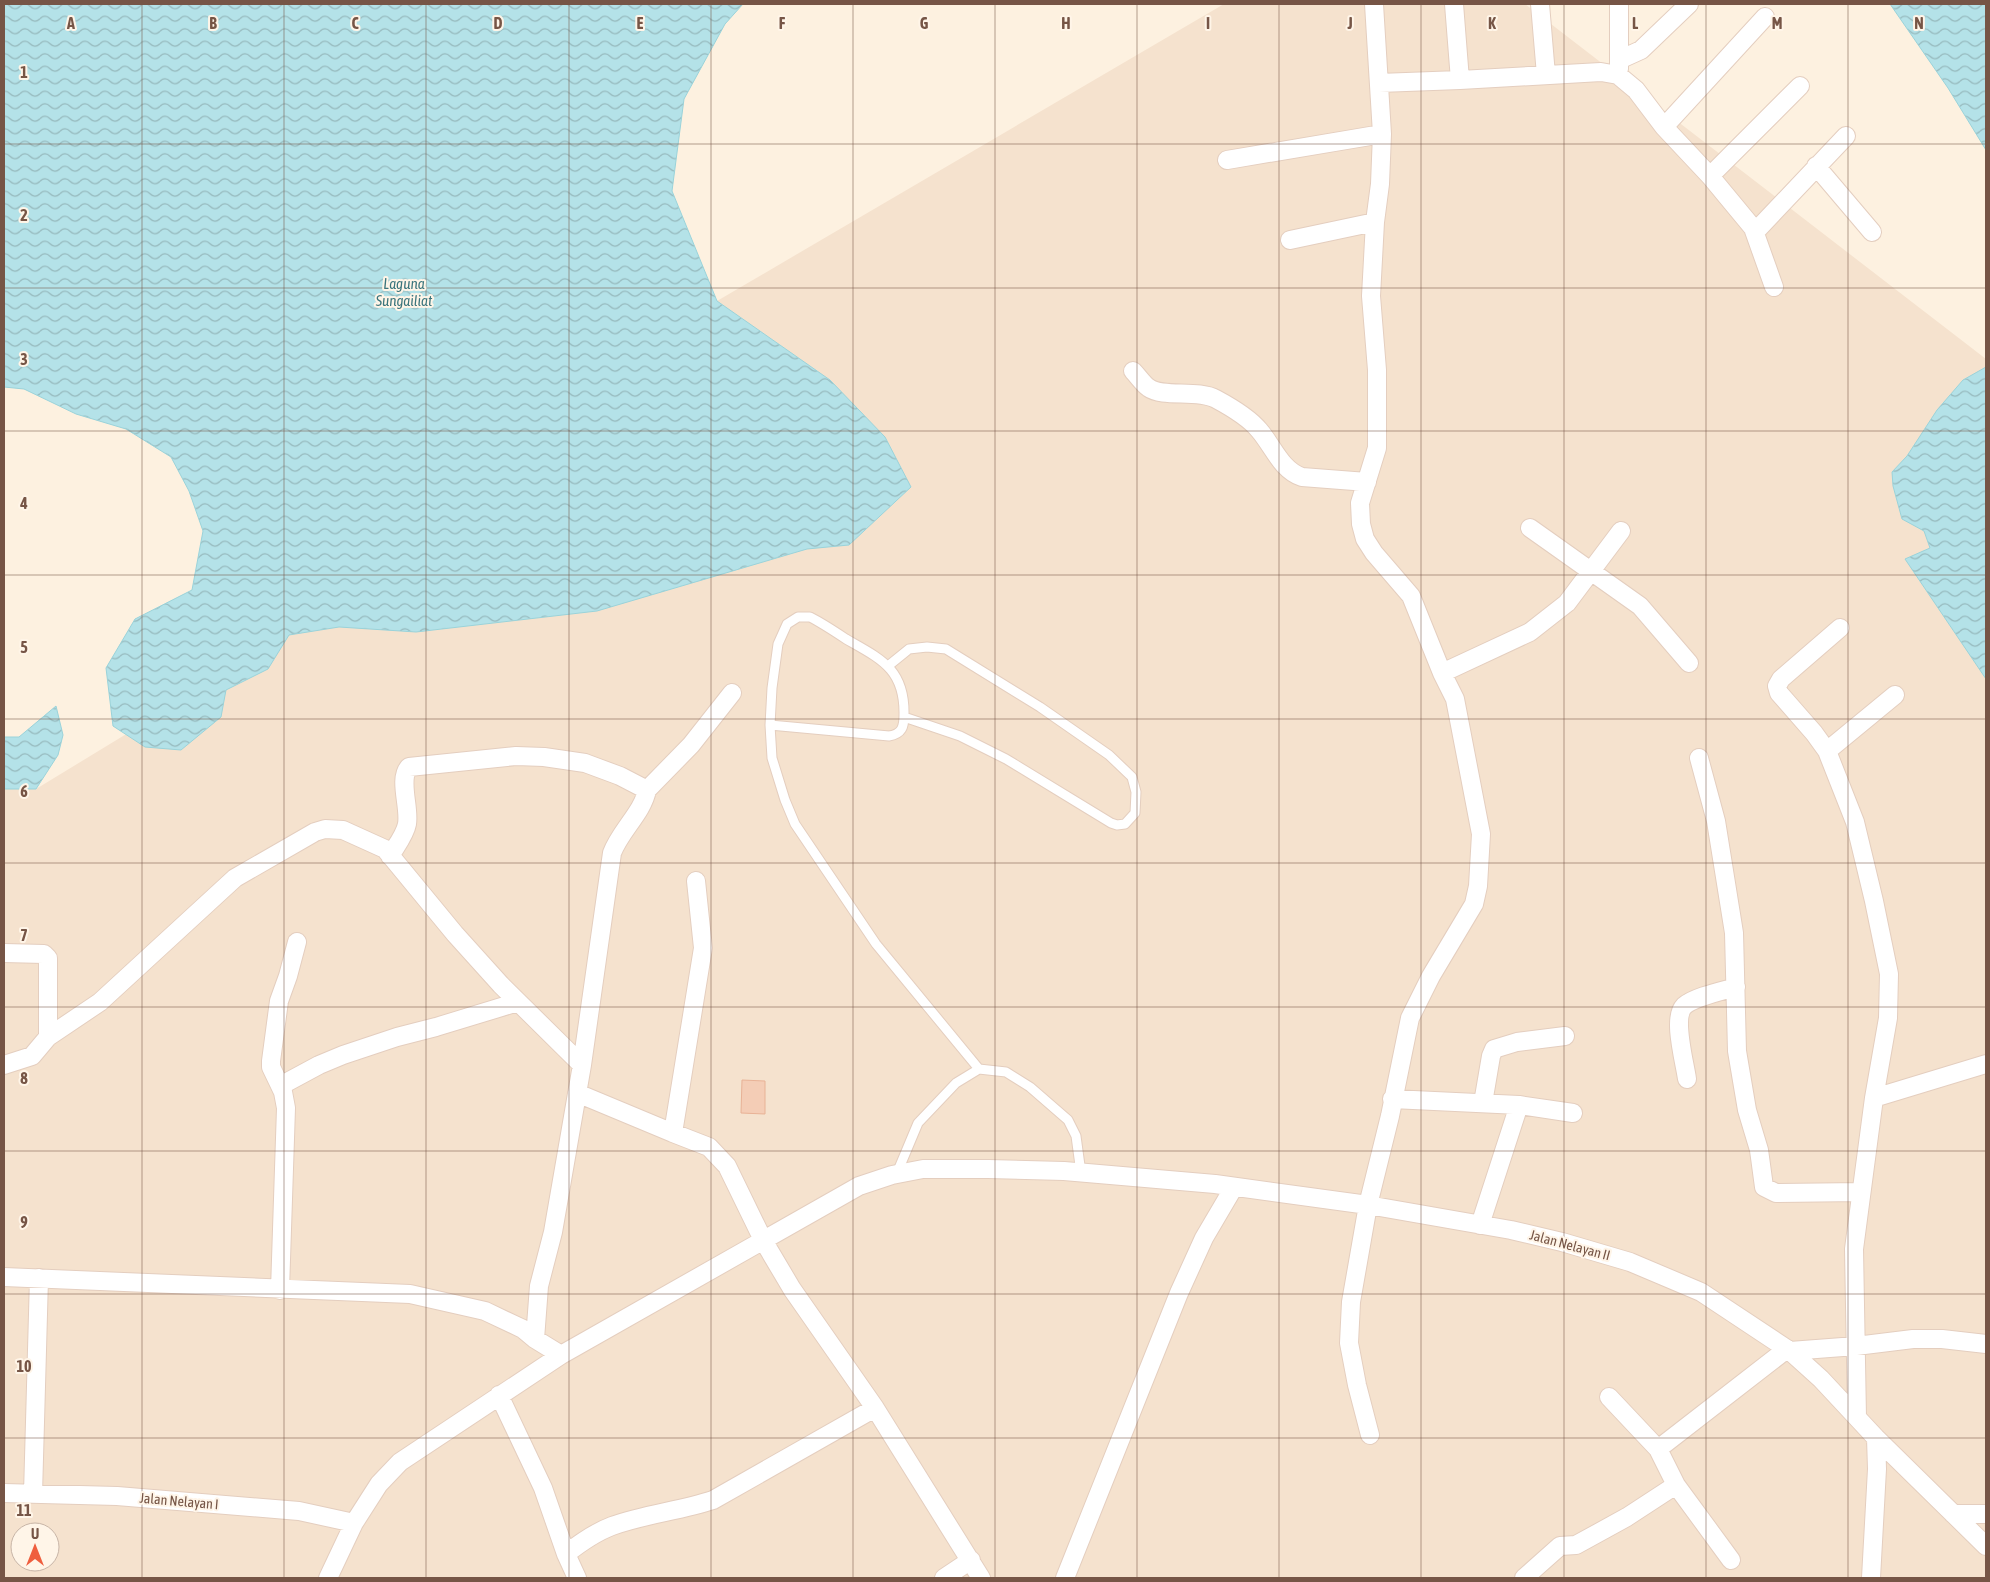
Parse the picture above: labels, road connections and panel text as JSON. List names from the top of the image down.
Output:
{
  "streets": {
    "street": ["Jalan Nelayan II", "Jalan Nelayan I"]
  },
  "crossings": [
    ["Jalan Nelayan II", "Jalan Nelayan I"]
  ],
  "water": ["Laguna Sungailiat"],
  "north": "top",
  "grid": {
    "columns": [
      "A",
      "B",
      "C",
      "D",
      "E",
      "F",
      "G",
      "H",
      "I",
      "J",
      "K",
      "L",
      "M",
      "N"
    ],
    "rows": [
      "1",
      "2",
      "3",
      "4",
      "5",
      "6",
      "7",
      "8",
      "9",
      "10",
      "11"
    ]
  }
}
